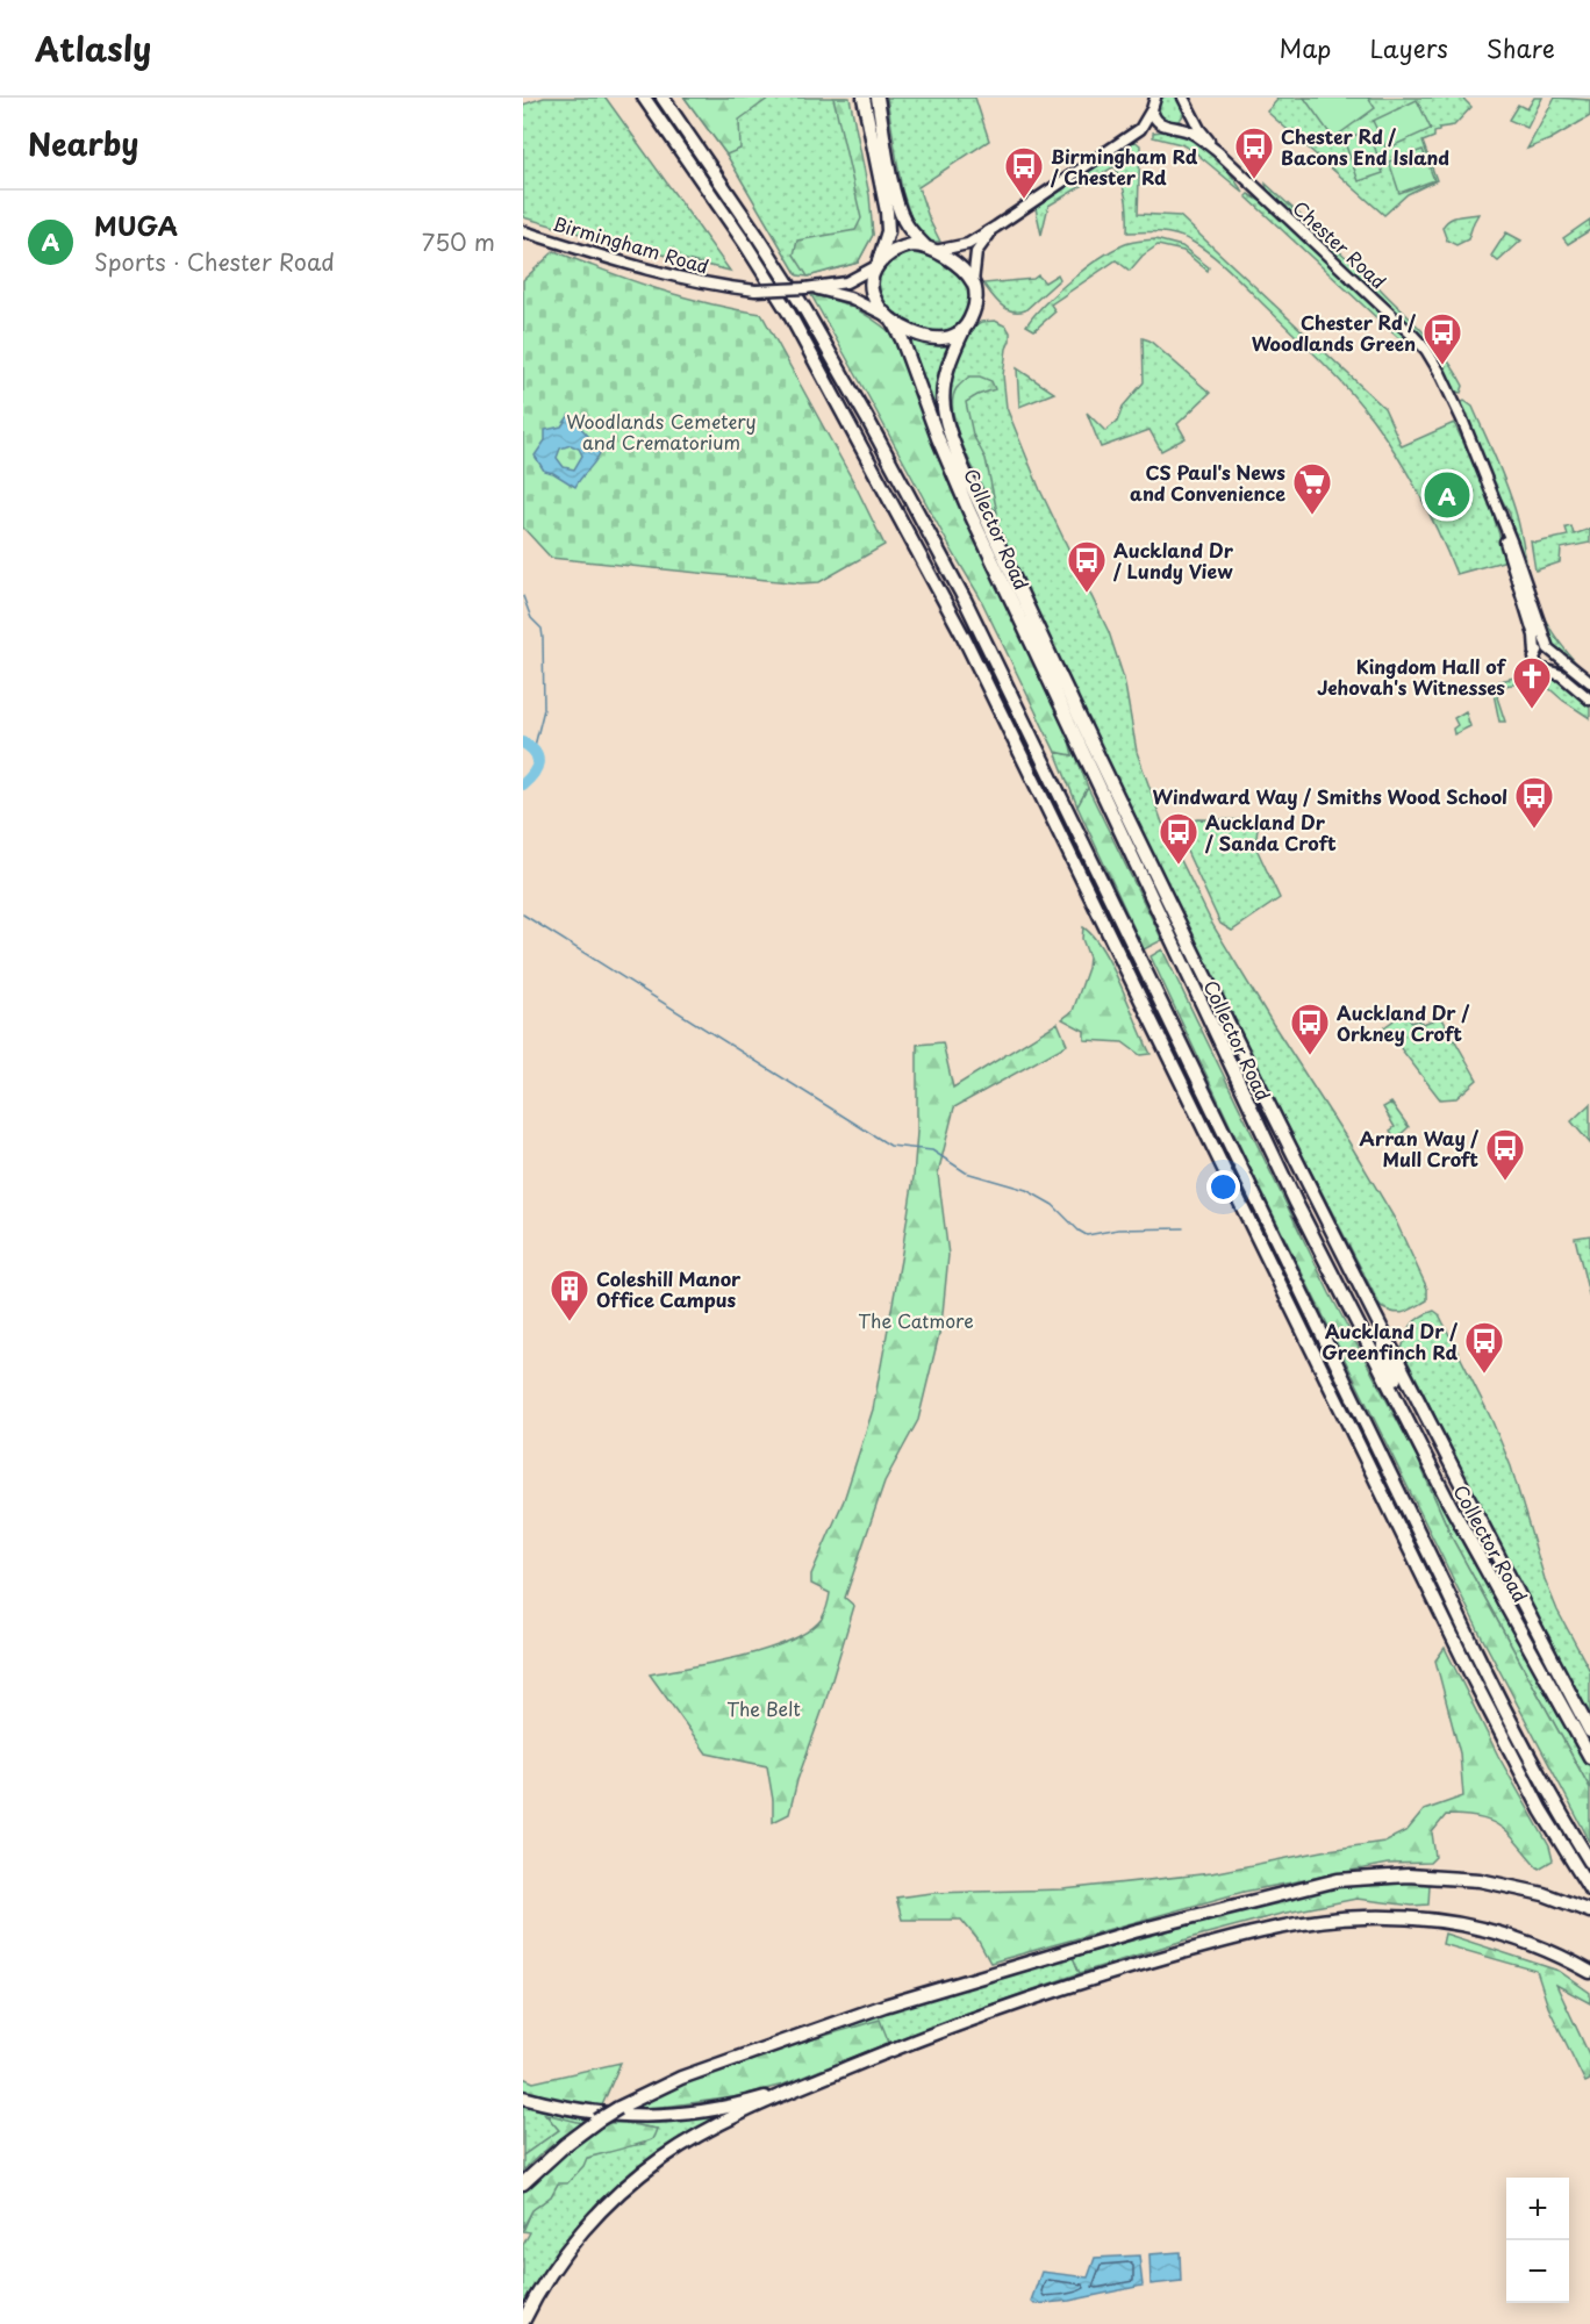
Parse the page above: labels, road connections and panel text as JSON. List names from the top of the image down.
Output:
{
  "streets": {
    "highway": ["Collector Road"],
    "main road": ["Birmingham Road", "Chester Road"]
  },
  "crossings": [
    ["Birmingham Road", "Collector Road"]
  ],
  "parks": ["Woodlands Cemetery and Crematorium", "The Catmore", "The Belt"],
  "places": {
    "bus stop": [
      "Chester Rd / Bacons End Island",
      "Birmingham Rd / Chester Rd",
      "Chester Rd / Woodlands Green",
      "Auckland Dr / Lundy View",
      "Windward Way / Smiths Wood School",
      "Auckland Dr / Sanda Croft",
      "Auckland Dr / Orkney Croft",
      "Arran Way / Mull Croft",
      "Auckland Dr / Greenfinch Rd"
    ],
    "supermarket": ["CS Paul's News and Convenience"],
    "church": ["Kingdom Hall of Jehovah's Witnesses"],
    "building": ["Coleshill Manor Office Campus"]
  },
  "page": {
    "header": "Atlasly",
    "nav": ["Map", "Layers", "Share"],
    "heading": "Nearby",
    "list": [
      {
        "mark": "A",
        "name": "MUGA",
        "note": "Sports · Chester Road",
        "value": "750 m"
      }
    ],
    "pins": "A",
    "map_buttons": ["+", "−"]
  }
}
